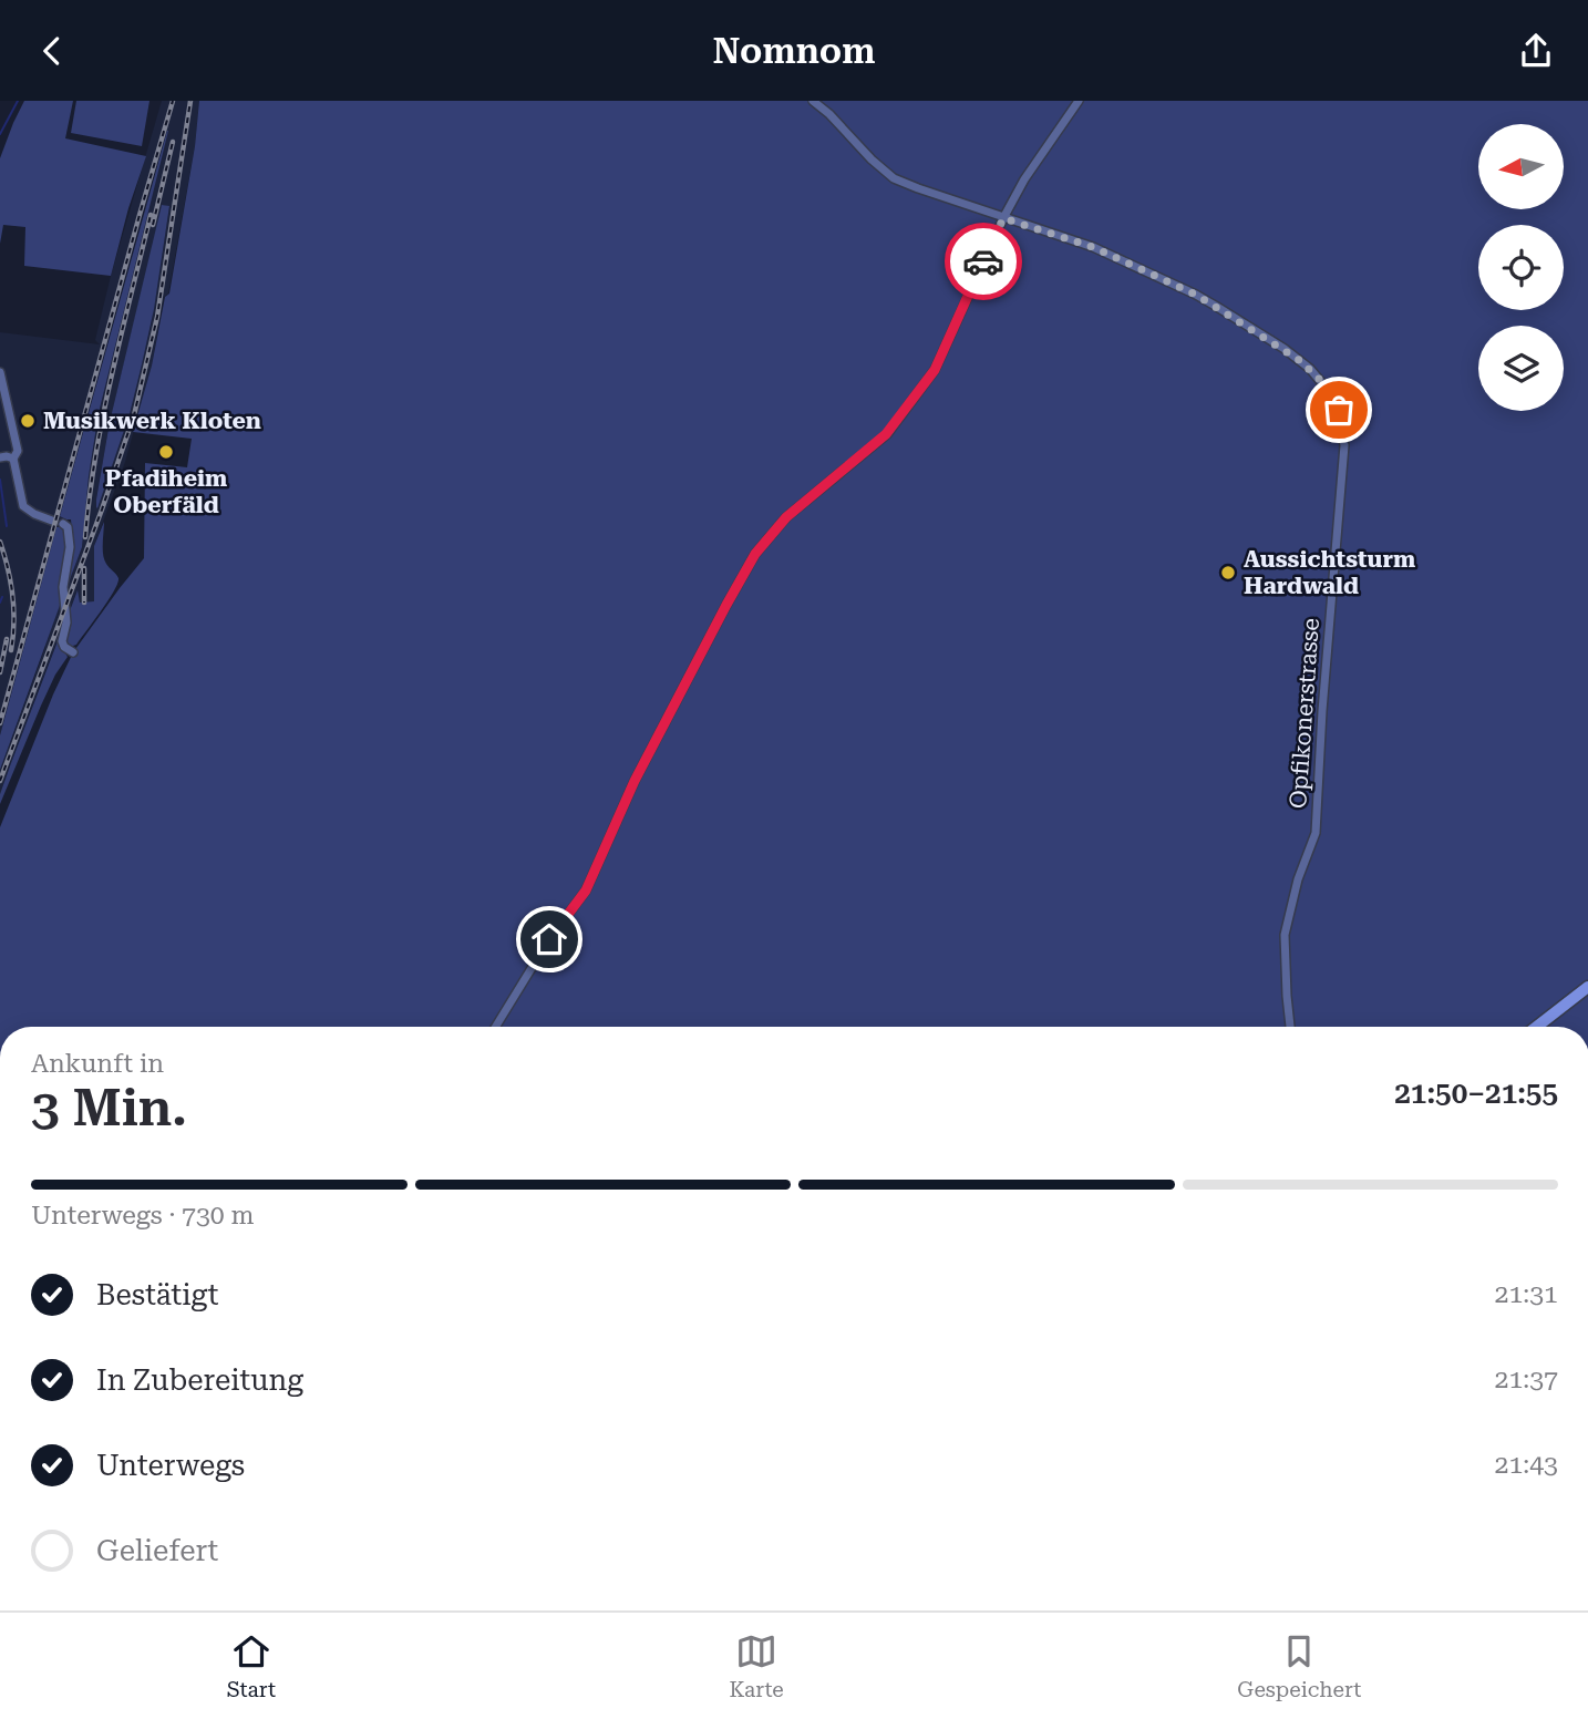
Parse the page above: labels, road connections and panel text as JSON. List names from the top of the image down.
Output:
{
  "streets": {
    "street": ["Opfikonerstrasse"]
  },
  "places": ["Musikwerk Kloten", "Pfadiheim Oberfäld", "Aussichtsturm Hardwald"],
  "north": "left",
  "page": {
    "header": "Nomnom",
    "heading": ["3 Min.", "Ankunft in", "21:50–21:55"],
    "bar": "Unterwegs · 730 m",
    "list": [
      ["Bestätigt", "21:31"],
      ["In Zubereitung", "21:37"],
      ["Unterwegs", "21:43"],
      "Geliefert"
    ],
    "tabs": ["Start", "Karte", "Gespeichert"]
  }
}
